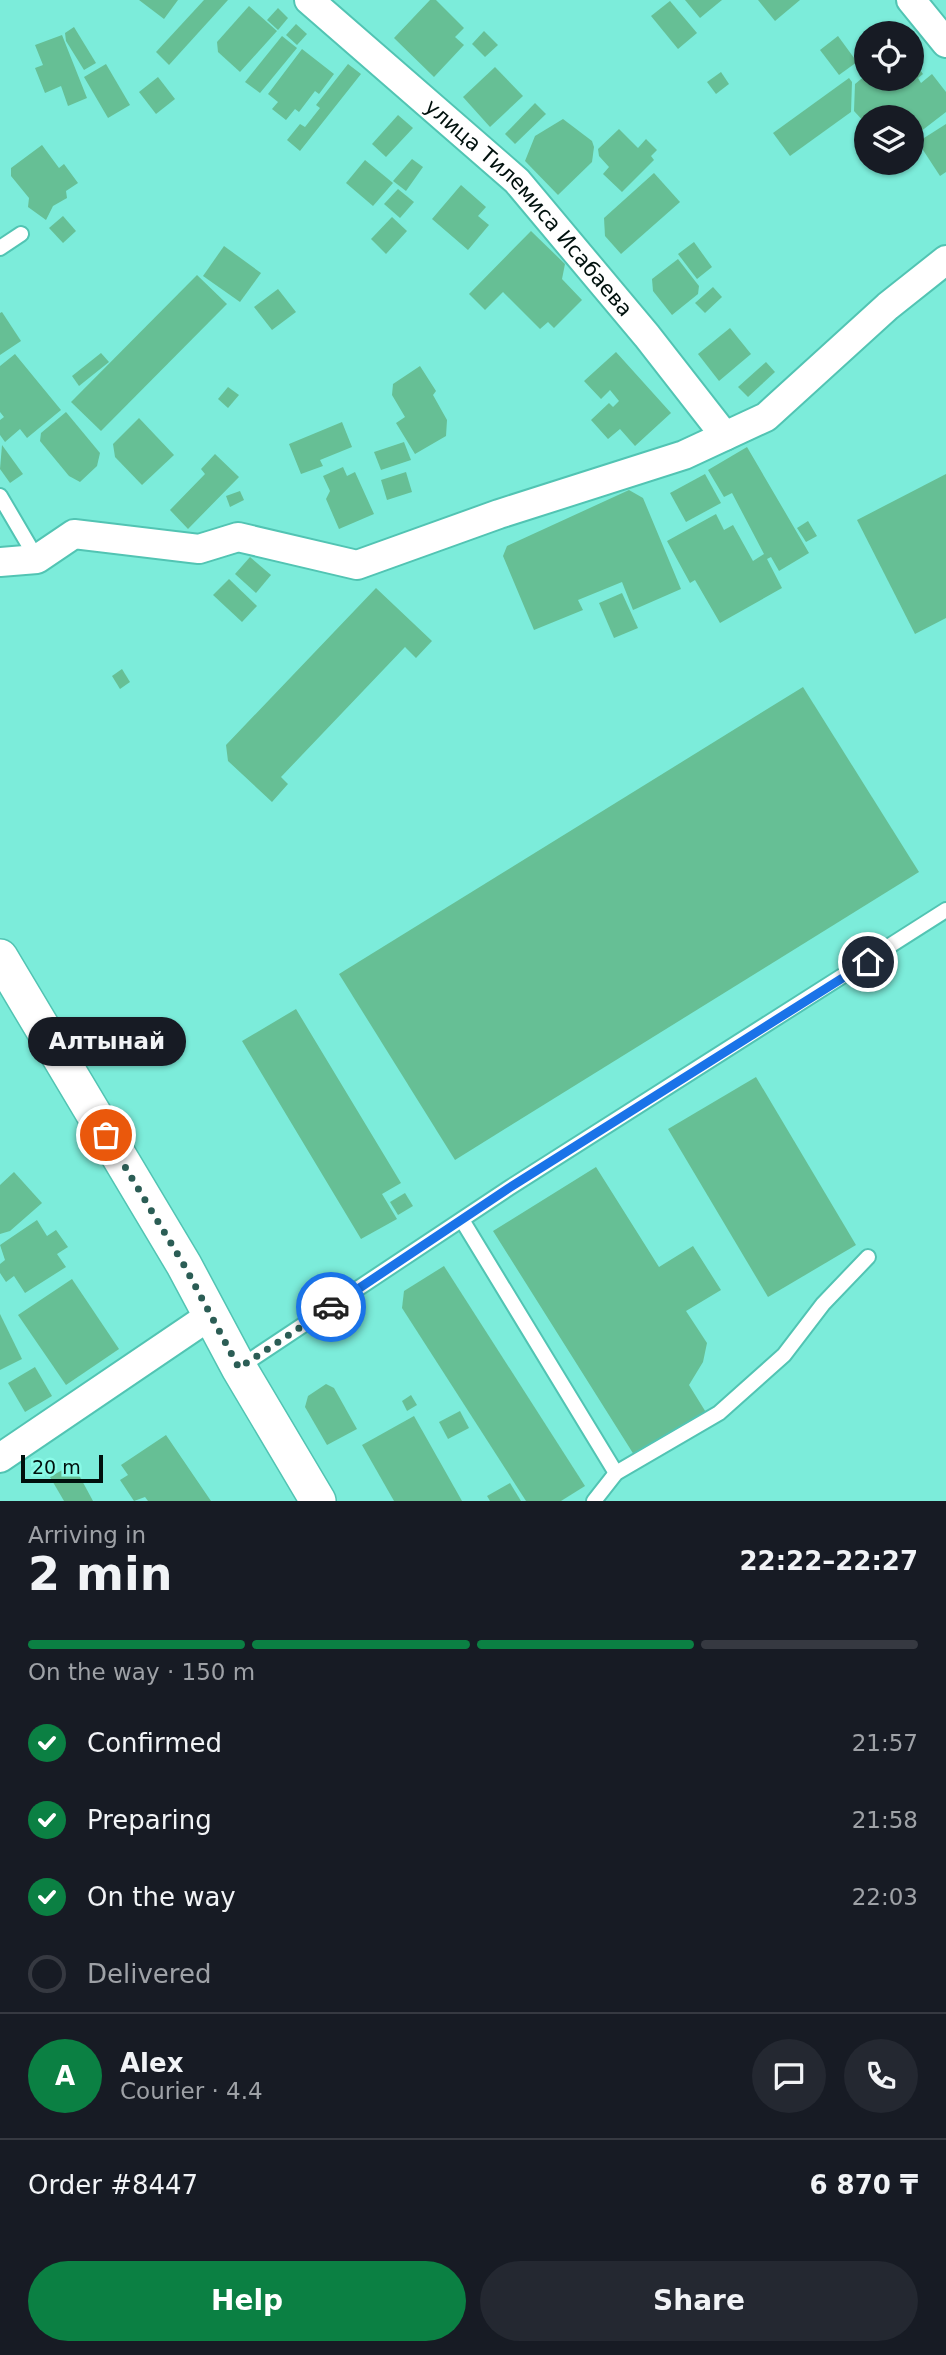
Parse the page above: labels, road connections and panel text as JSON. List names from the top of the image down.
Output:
{
  "streets": {
    "street": ["улица Тилемиса Исабаева"]
  },
  "places": ["Алтынай"],
  "scale_bar": "20 m",
  "page": {
    "bubble": "Алтынай",
    "scale": "20 m",
    "heading": ["2 min", "Arriving in", "22:22–22:27"],
    "panel": [
      "Alex",
      "Courier · 4.4",
      "Order #8447",
      "6 870 ₸"
    ],
    "bar": "On the way · 150 m",
    "list": [
      ["Confirmed", "21:57"],
      ["Preparing", "21:58"],
      ["On the way", "22:03"],
      "Delivered"
    ],
    "round": "A",
    "buttons": ["Help", "Share"]
  }
}
